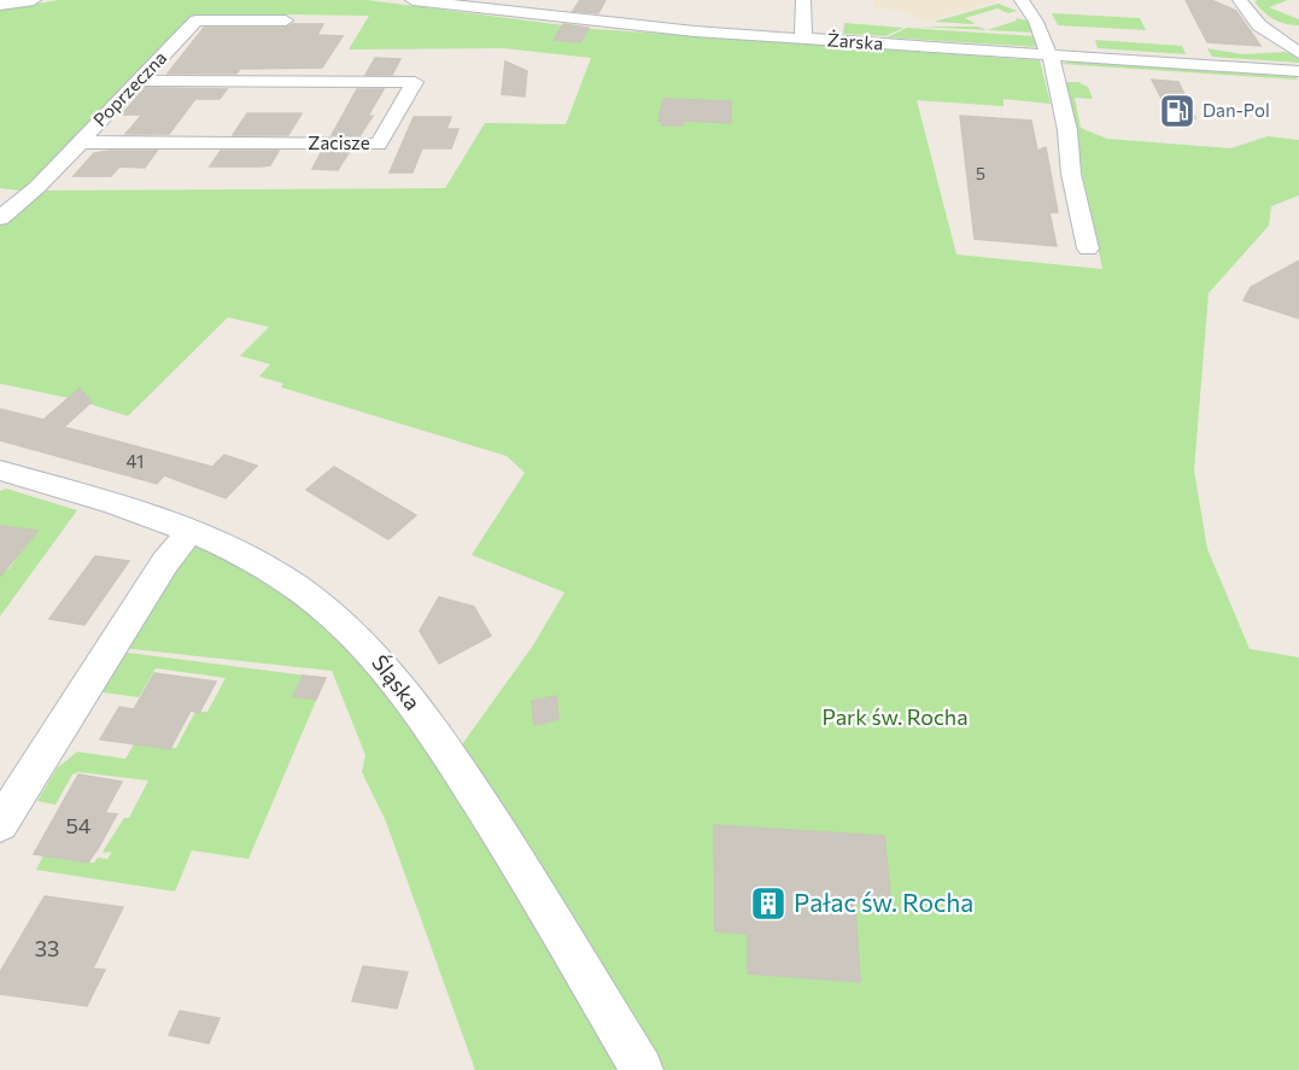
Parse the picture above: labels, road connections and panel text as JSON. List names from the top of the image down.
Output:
{
  "streets": {
    "street": [
      "Żarska",
      "Poprzeczna",
      "Zacisze",
      "Śląska"
    ]
  },
  "crossings": [
    ["Poprzeczna", "Zacisze"]
  ],
  "parks": ["Park św. Rocha"],
  "places": {
    "fuel station": ["Dan-Pol"],
    "building": ["Pałac św. Rocha"]
  },
  "house_numbers": [
    "5",
    "41",
    "54",
    "33"
  ]
}
